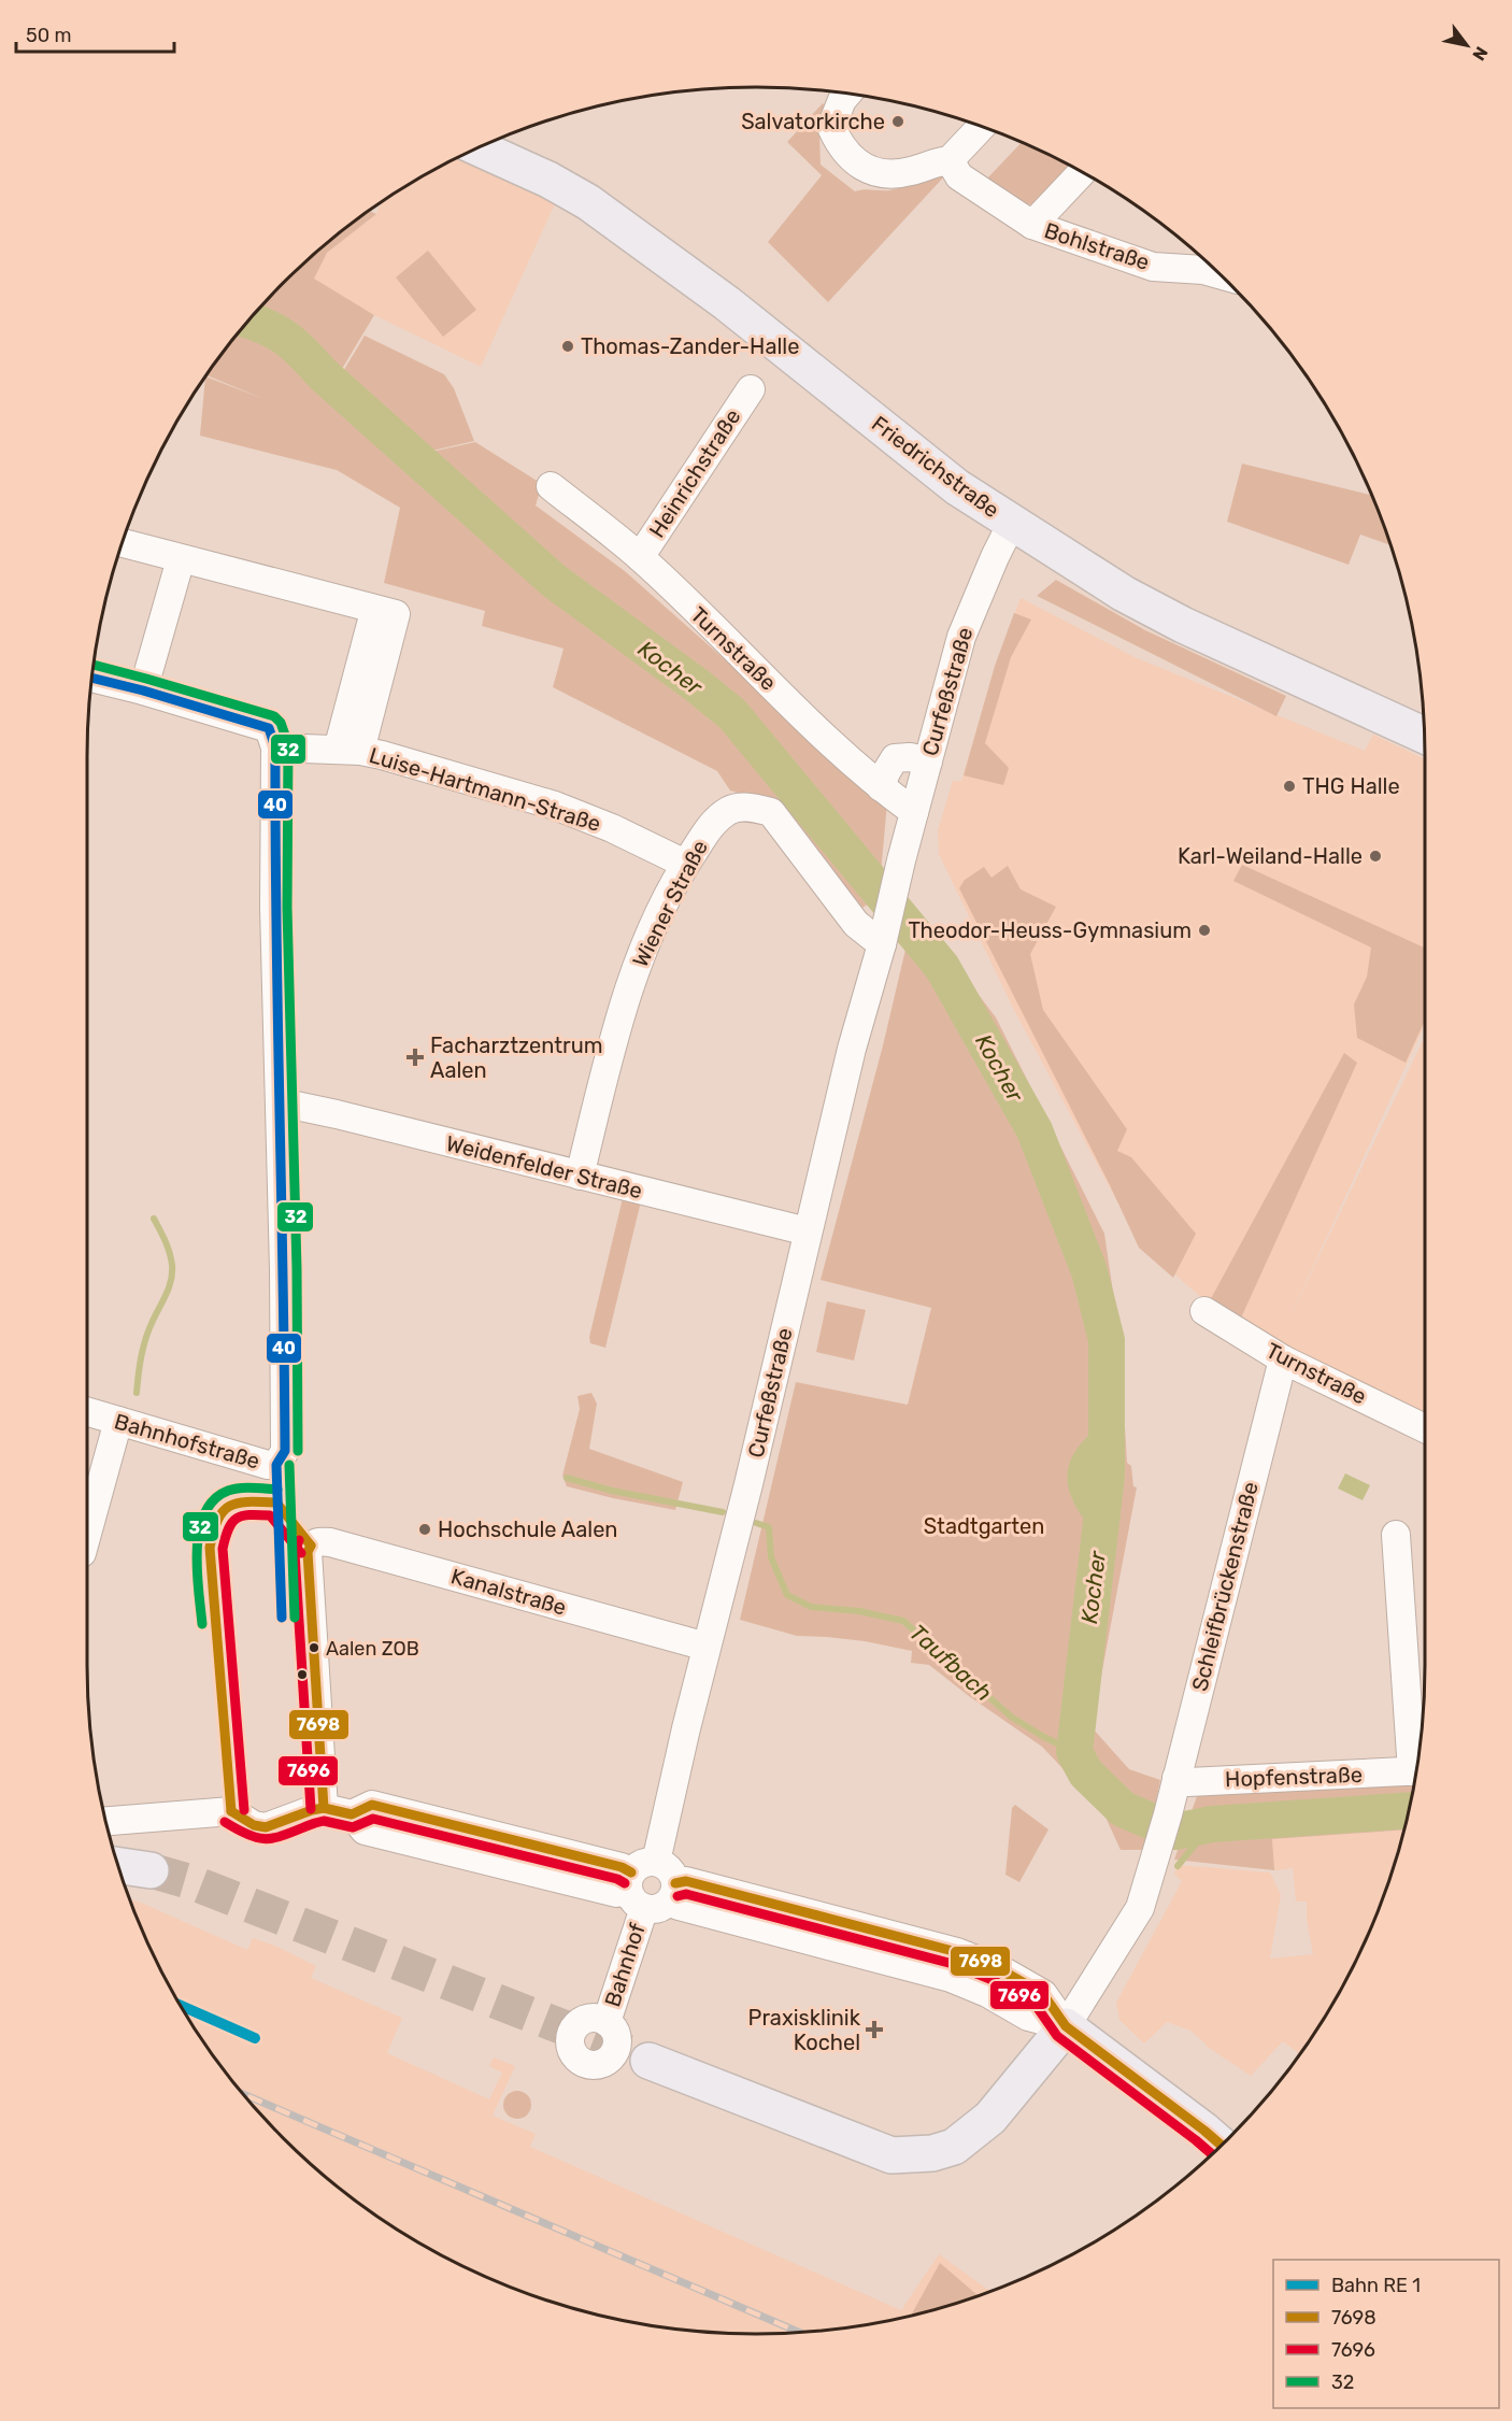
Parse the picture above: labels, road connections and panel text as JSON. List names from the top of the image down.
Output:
{
  "streets": {
    "main road": ["Friedrichstraße"],
    "street": [
      "Bohlstraße",
      "Heinrichstraße",
      "Turnstraße",
      "Curfeßstraße",
      "Luise-Hartmann-Straße",
      "Wiener Straße",
      "Weidenfelder Straße",
      "Bahnhofstraße",
      "Schleifbrückenstraße",
      "Kanalstraße",
      "Hopfenstraße",
      "Bahnhof"
    ]
  },
  "crossings": [
    ["Friedrichstraße", "Curfeßstraße"],
    ["Heinrichstraße", "Turnstraße"],
    ["Turnstraße", "Curfeßstraße"],
    ["Turnstraße", "Schleifbrückenstraße"],
    ["Curfeßstraße", "Wiener Straße"],
    ["Curfeßstraße", "Weidenfelder Straße"],
    ["Curfeßstraße", "Kanalstraße"],
    ["Curfeßstraße", "Bahnhof"],
    ["Luise-Hartmann-Straße", "Wiener Straße"],
    ["Wiener Straße", "Weidenfelder Straße"],
    ["Weidenfelder Straße", "Bahnhofstraße"],
    ["Schleifbrückenstraße", "Hopfenstraße"]
  ],
  "water": ["Kocher", "Taufbach"],
  "parks": ["Stadtgarten"],
  "places": {
    "other": [
      "Salvatorkirche",
      "Thomas-Zander-Halle",
      "THG Halle",
      "Karl-Weiland-Halle",
      "Theodor-Heuss-Gymnasium",
      "Hochschule Aalen",
      "Aalen ZOB"
    ],
    "health": ["Facharztzentrum Aalen", "Praxisklinik Kochel"]
  },
  "lines": [
    "transit line 32",
    "transit line 40",
    "transit line 7698",
    "transit line 7696"
  ],
  "legend": [
    "Bahn RE 1",
    "7698",
    "7696",
    "32"
  ],
  "scale_bar": "50 m",
  "north": "bottom right"
}
